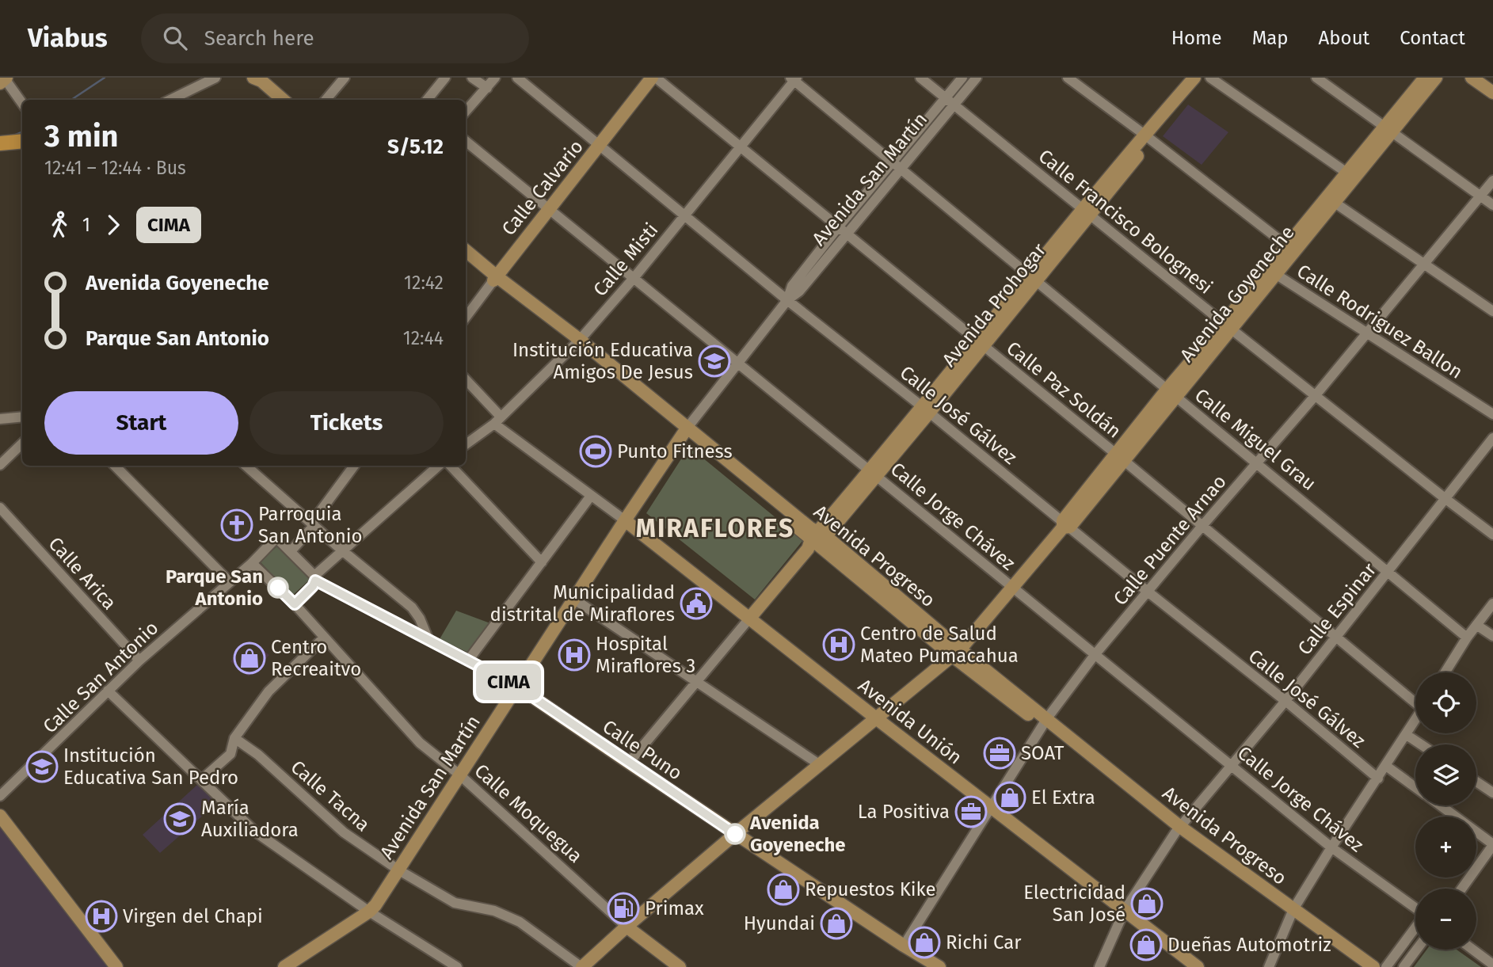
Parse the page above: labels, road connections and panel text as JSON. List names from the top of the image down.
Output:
{
  "streets": {
    "street": [
      "Avenida San Martín",
      "Calle Calvario",
      "Calle Francisco Bolognesi",
      "Calle Misti",
      "Avenida Goyeneche",
      "Avenida Prohogar",
      "Calle Rodriguez Ballon",
      "Calle Paz Soldán",
      "Calle José Gálvez",
      "Calle Miguel Grau",
      "Calle Jorge Chávez",
      "Calle Puente Arnao",
      "Avenida Progreso",
      "Calle Arica",
      "Calle Espinar",
      "Calle San Antonio",
      "Avenida Unión",
      "Calle Puno",
      "Calle Tacna",
      "Calle Moquegua"
    ]
  },
  "crossings": [
    ["Avenida San Martín", "Calle Francisco Bolognesi"],
    ["Avenida San Martín", "Calle Paz Soldán"],
    ["Avenida San Martín", "Calle José Gálvez"],
    ["Avenida San Martín", "Calle Miguel Grau"],
    ["Avenida San Martín", "Calle Jorge Chávez"],
    ["Avenida San Martín", "Avenida Progreso"],
    ["Avenida San Martín", "Avenida Unión"],
    ["Avenida San Martín", "Calle Puno"],
    ["Avenida San Martín", "Calle Tacna"],
    ["Avenida San Martín", "Calle Moquegua"],
    ["Calle Calvario", "Calle Paz Soldán"],
    ["Calle Calvario", "Calle José Gálvez"],
    ["Calle Calvario", "Calle Jorge Chávez"],
    ["Calle Calvario", "Avenida Progreso"],
    ["Calle Francisco Bolognesi", "Avenida Goyeneche"],
    ["Calle Francisco Bolognesi", "Avenida Prohogar"],
    ["Calle Francisco Bolognesi", "Calle Puente Arnao"],
    ["Calle Francisco Bolognesi", "Calle Espinar"],
    ["Calle Misti", "Calle Paz Soldán"],
    ["Calle Misti", "Calle José Gálvez"],
    ["Calle Misti", "Calle Miguel Grau"],
    ["Calle Misti", "Calle Jorge Chávez"],
    ["Calle Misti", "Avenida Progreso"],
    ["Calle Misti", "Avenida Unión"],
    ["Avenida Goyeneche", "Calle Rodriguez Ballon"],
    ["Avenida Goyeneche", "Calle Paz Soldán"],
    ["Avenida Goyeneche", "Calle José Gálvez"],
    ["Avenida Goyeneche", "Calle Miguel Grau"],
    ["Avenida Goyeneche", "Calle Jorge Chávez"],
    ["Avenida Goyeneche", "Avenida Progreso"],
    ["Avenida Goyeneche", "Avenida Unión"],
    ["Avenida Goyeneche", "Calle Puno"],
    ["Avenida Goyeneche", "Calle Tacna"],
    ["Avenida Goyeneche", "Calle Moquegua"],
    ["Avenida Prohogar", "Calle Paz Soldán"],
    ["Avenida Prohogar", "Calle José Gálvez"],
    ["Avenida Prohogar", "Calle Miguel Grau"],
    ["Avenida Prohogar", "Calle Jorge Chávez"],
    ["Avenida Prohogar", "Avenida Progreso"],
    ["Avenida Prohogar", "Avenida Unión"],
    ["Avenida Prohogar", "Calle Puno"],
    ["Calle Rodriguez Ballon", "Calle Puente Arnao"],
    ["Calle Paz Soldán", "Calle Puente Arnao"],
    ["Calle Paz Soldán", "Calle Espinar"],
    ["Calle José Gálvez", "Calle Puente Arnao"],
    ["Calle José Gálvez", "Calle Espinar"],
    ["Calle Miguel Grau", "Calle Puente Arnao"],
    ["Calle Miguel Grau", "Calle Espinar"],
    ["Calle Jorge Chávez", "Calle Puente Arnao"],
    ["Calle Jorge Chávez", "Calle Espinar"],
    ["Calle Puente Arnao", "Avenida Progreso"],
    ["Calle Puente Arnao", "Avenida Unión"],
    ["Calle Puente Arnao", "Calle Puno"],
    ["Avenida Progreso", "Calle Espinar"],
    ["Calle Arica", "Calle San Antonio"],
    ["Calle Espinar", "Avenida Unión"],
    ["Calle San Antonio", "Calle Puno"],
    ["Calle San Antonio", "Calle Moquegua"]
  ],
  "districts": ["MIRAFLORES"],
  "places": {
    "school or university": ["Institución Educativa Amigos De Jesus", "Institución Educativa San Pedro", "María Auxiliadora"],
    "sports": ["Punto Fitness"],
    "church": ["Parroquia San Antonio"],
    "other": ["Parque San Antonio", "Avenida Goyeneche"],
    "public building": ["Municipalidad distrital de Miraflores"],
    "hospital": ["Centro de Salud Mateo Pumacahua", "Hospital Miraflores 3", "Virgen del Chapi"],
    "shop": [
      "Centro Recreaitvo",
      "El Extra",
      "Repuestos Kike",
      "Electricidad San José",
      "Hyundai",
      "Richi Car",
      "Dueñas Automotriz"
    ],
    "office": ["SOAT", "La Positiva"],
    "fuel station": ["Primax"]
  },
  "lines": ["bus line CIMA"],
  "page": {
    "header": "Viabus",
    "search": "Search here",
    "nav": [
      "Home",
      "Map",
      "About",
      "Contact"
    ],
    "on_map": "CIMA",
    "heading": ["3 min", "12:41 – 12:44 · Bus", "S/5.12"],
    "legs": ["1", "CIMA"],
    "list": [
      {
        "name": "Avenida Goyeneche",
        "value": "12:42"
      },
      {
        "name": "Parque San Antonio",
        "value": "12:44"
      }
    ],
    "buttons": ["Start", "Tickets"],
    "map_buttons": ["+", "−"]
  }
}
